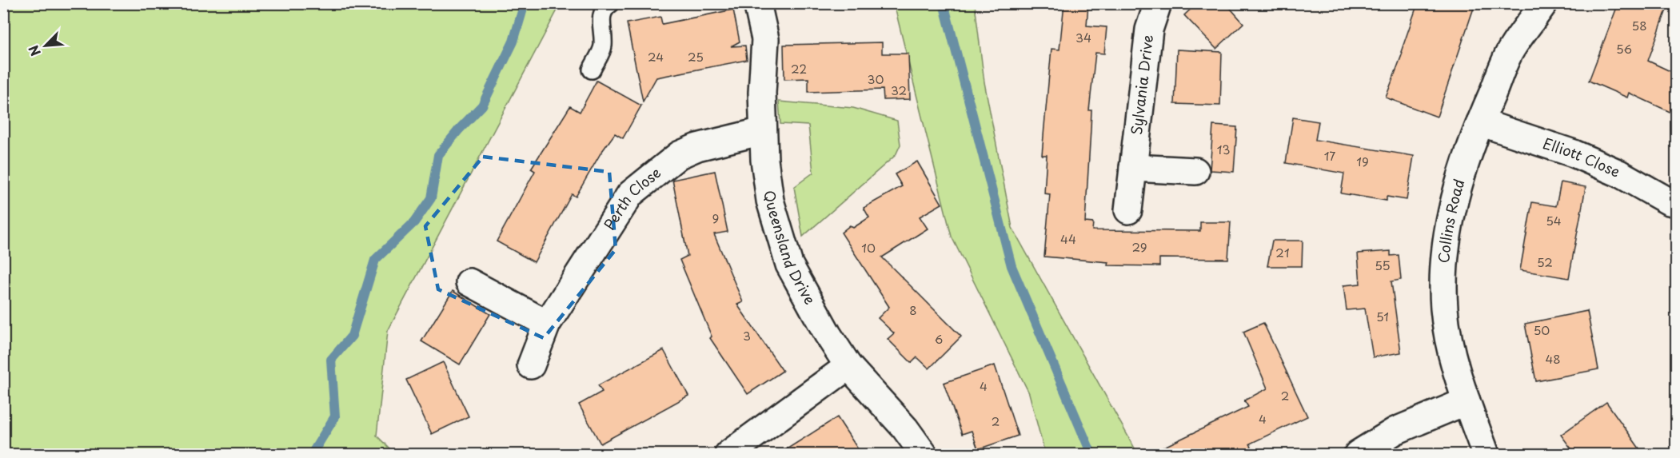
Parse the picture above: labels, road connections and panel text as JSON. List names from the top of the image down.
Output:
{
  "streets": {
    "street": [
      "Sylvania Drive",
      "Elliott Close",
      "Perth Close",
      "Collins Road",
      "Queensland Drive"
    ]
  },
  "crossings": [
    ["Elliott Close", "Collins Road"],
    ["Perth Close", "Queensland Drive"]
  ],
  "house_numbers": [
    "58",
    "34",
    "56",
    "24",
    "25",
    "22",
    "30",
    "32",
    "13",
    "17",
    "19",
    "9",
    "54",
    "44",
    "29",
    "10",
    "21",
    "52",
    "55",
    "8",
    "51",
    "50",
    "3",
    "6",
    "48",
    "4",
    "2",
    "4",
    "2"
  ],
  "north": "bottom left"
}
